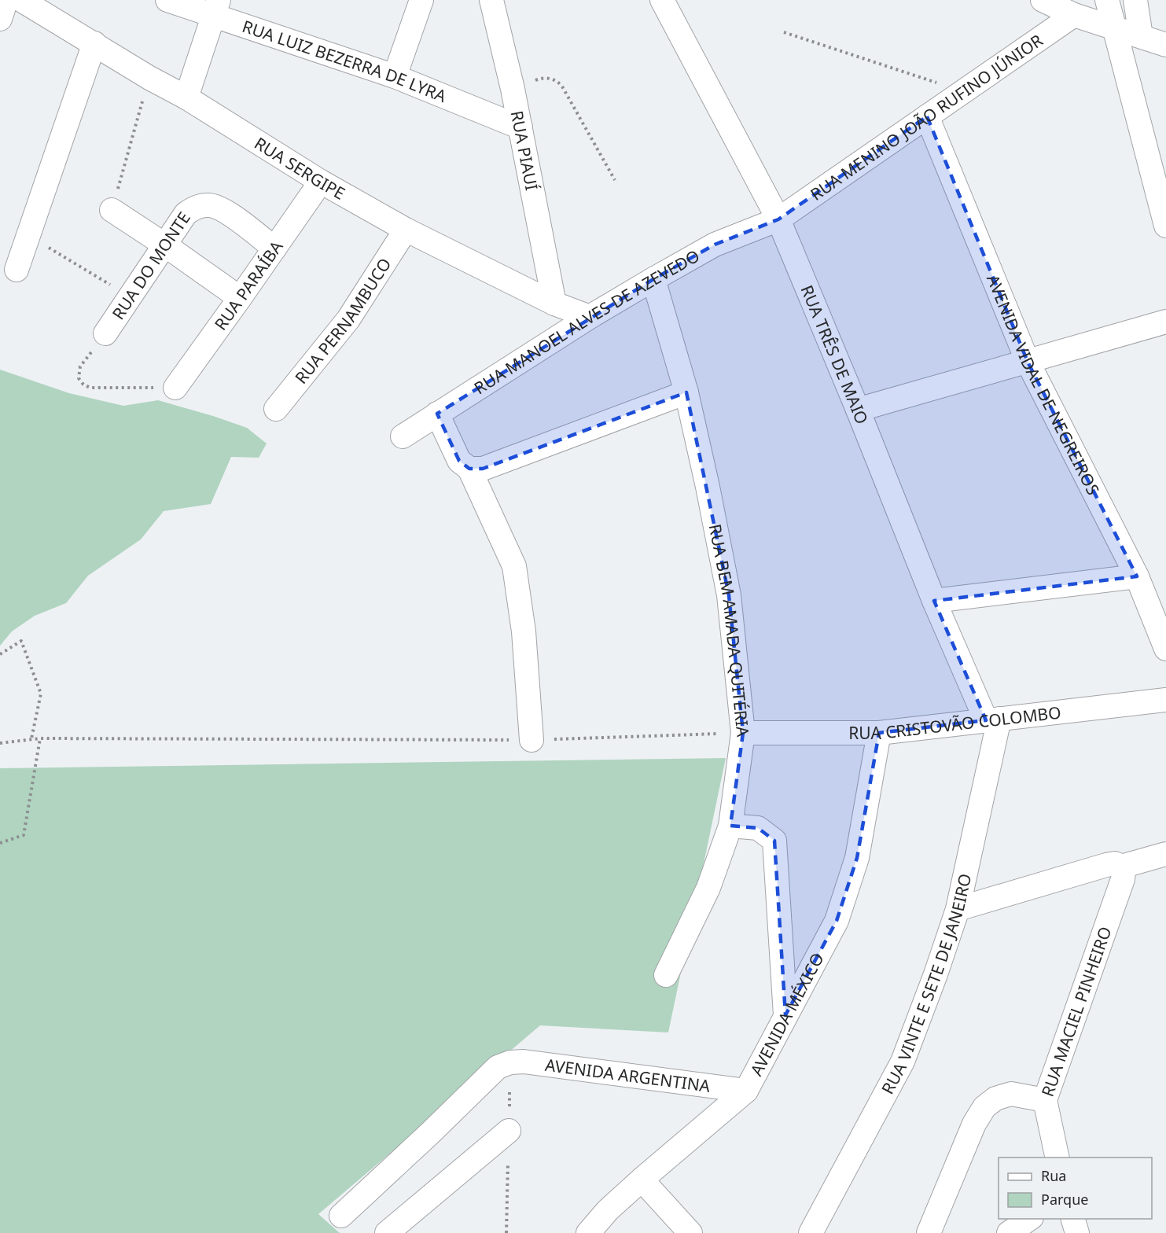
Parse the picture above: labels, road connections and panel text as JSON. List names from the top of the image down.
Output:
{
  "streets": {
    "street": [
      "RUA LUIZ BEZERRA DE LYRA",
      "RUA MENINO JOÃO RUFINO JÚNIOR",
      "RUA PIAUÍ",
      "RUA SERGIPE",
      "RUA DO MONTE",
      "RUA PARAÍBA",
      "RUA PERNAMBUCO",
      "RUA MANOEL ALVES DE AZEVEDO",
      "RUA TRÊS DE MAIO",
      "AVENIDA VIDAL DE NEGREIROS",
      "RUA BEM AMADA QUITÉRIA",
      "RUA CRISTOVÃO COLOMBO",
      "RUA VINTE E SETE DE JANEIRO",
      "RUA MACIEL PINHEIRO",
      "AVENIDA MÉXICO",
      "AVENIDA ARGENTINA"
    ]
  },
  "crossings": [
    ["RUA LUIZ BEZERRA DE LYRA", "RUA PIAUÍ"],
    ["RUA MENINO JOÃO RUFINO JÚNIOR", "RUA MANOEL ALVES DE AZEVEDO"],
    ["RUA MENINO JOÃO RUFINO JÚNIOR", "RUA TRÊS DE MAIO"],
    ["RUA MENINO JOÃO RUFINO JÚNIOR", "AVENIDA VIDAL DE NEGREIROS"],
    ["RUA PIAUÍ", "RUA SERGIPE"],
    ["RUA SERGIPE", "RUA PARAÍBA"],
    ["RUA SERGIPE", "RUA PERNAMBUCO"],
    ["RUA SERGIPE", "RUA MANOEL ALVES DE AZEVEDO"],
    ["RUA DO MONTE", "RUA PARAÍBA"],
    ["RUA MANOEL ALVES DE AZEVEDO", "RUA TRÊS DE MAIO"],
    ["RUA MANOEL ALVES DE AZEVEDO", "RUA BEM AMADA QUITÉRIA"],
    ["RUA TRÊS DE MAIO", "RUA CRISTOVÃO COLOMBO"],
    ["RUA TRÊS DE MAIO", "RUA VINTE E SETE DE JANEIRO"],
    ["RUA BEM AMADA QUITÉRIA", "RUA CRISTOVÃO COLOMBO"],
    ["RUA CRISTOVÃO COLOMBO", "RUA VINTE E SETE DE JANEIRO"],
    ["RUA CRISTOVÃO COLOMBO", "AVENIDA MÉXICO"],
    ["AVENIDA MÉXICO", "AVENIDA ARGENTINA"]
  ],
  "legend": ["Rua", "Parque"]
}
